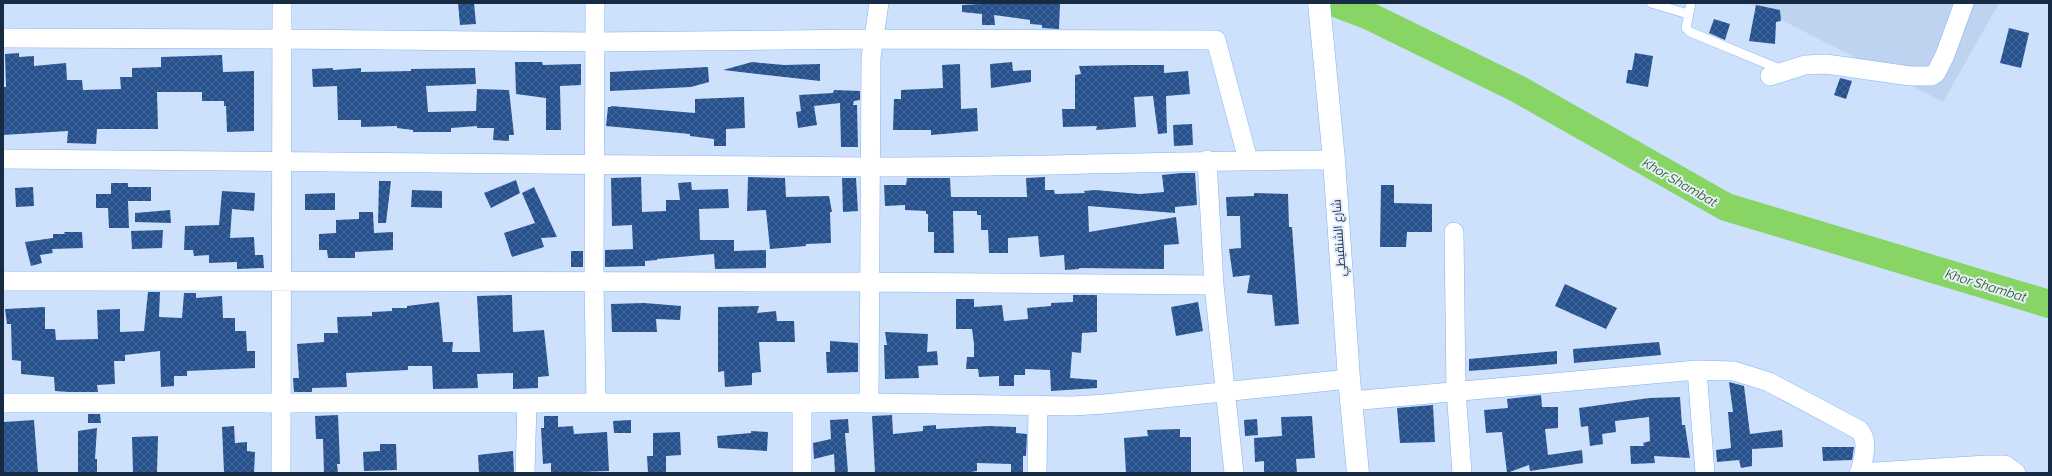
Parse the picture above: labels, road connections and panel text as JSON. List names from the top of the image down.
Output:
{
  "streets": {
    "street": ["شارع الشنقيطي"]
  },
  "water": ["Khor Shambat"]
}
